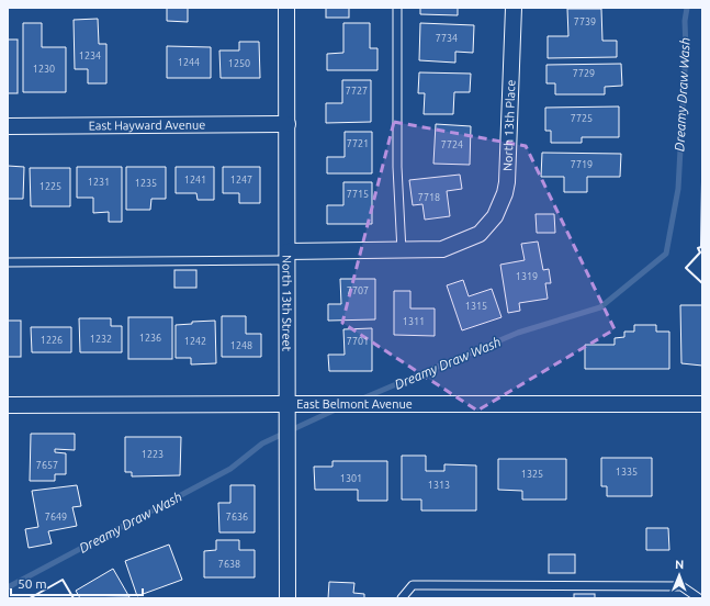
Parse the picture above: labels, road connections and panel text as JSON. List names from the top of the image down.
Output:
{
  "streets": {
    "street": [
      "East Hayward Avenue",
      "North 13th Place",
      "North 13th Street",
      "East Belmont Avenue"
    ]
  },
  "crossings": [
    ["East Hayward Avenue", "North 13th Street"],
    ["North 13th Street", "East Belmont Avenue"]
  ],
  "water": ["Dreamy Draw Wash"],
  "house_numbers": [
    "7739",
    "7734",
    "1234",
    "1244",
    "1250",
    "1230",
    "7729",
    "7727",
    "7725",
    "7721",
    "7724",
    "7719",
    "1241",
    "1247",
    "1231",
    "1235",
    "1225",
    "7715",
    "7718",
    "1319",
    "7707",
    "1315",
    "1311",
    "1236",
    "1232",
    "1226",
    "1242",
    "7701",
    "1248",
    "1223",
    "7657",
    "1335",
    "1325",
    "1301",
    "1313",
    "7649",
    "7636",
    "7638"
  ],
  "scale_bar": "50 m",
  "north": "top"
}
